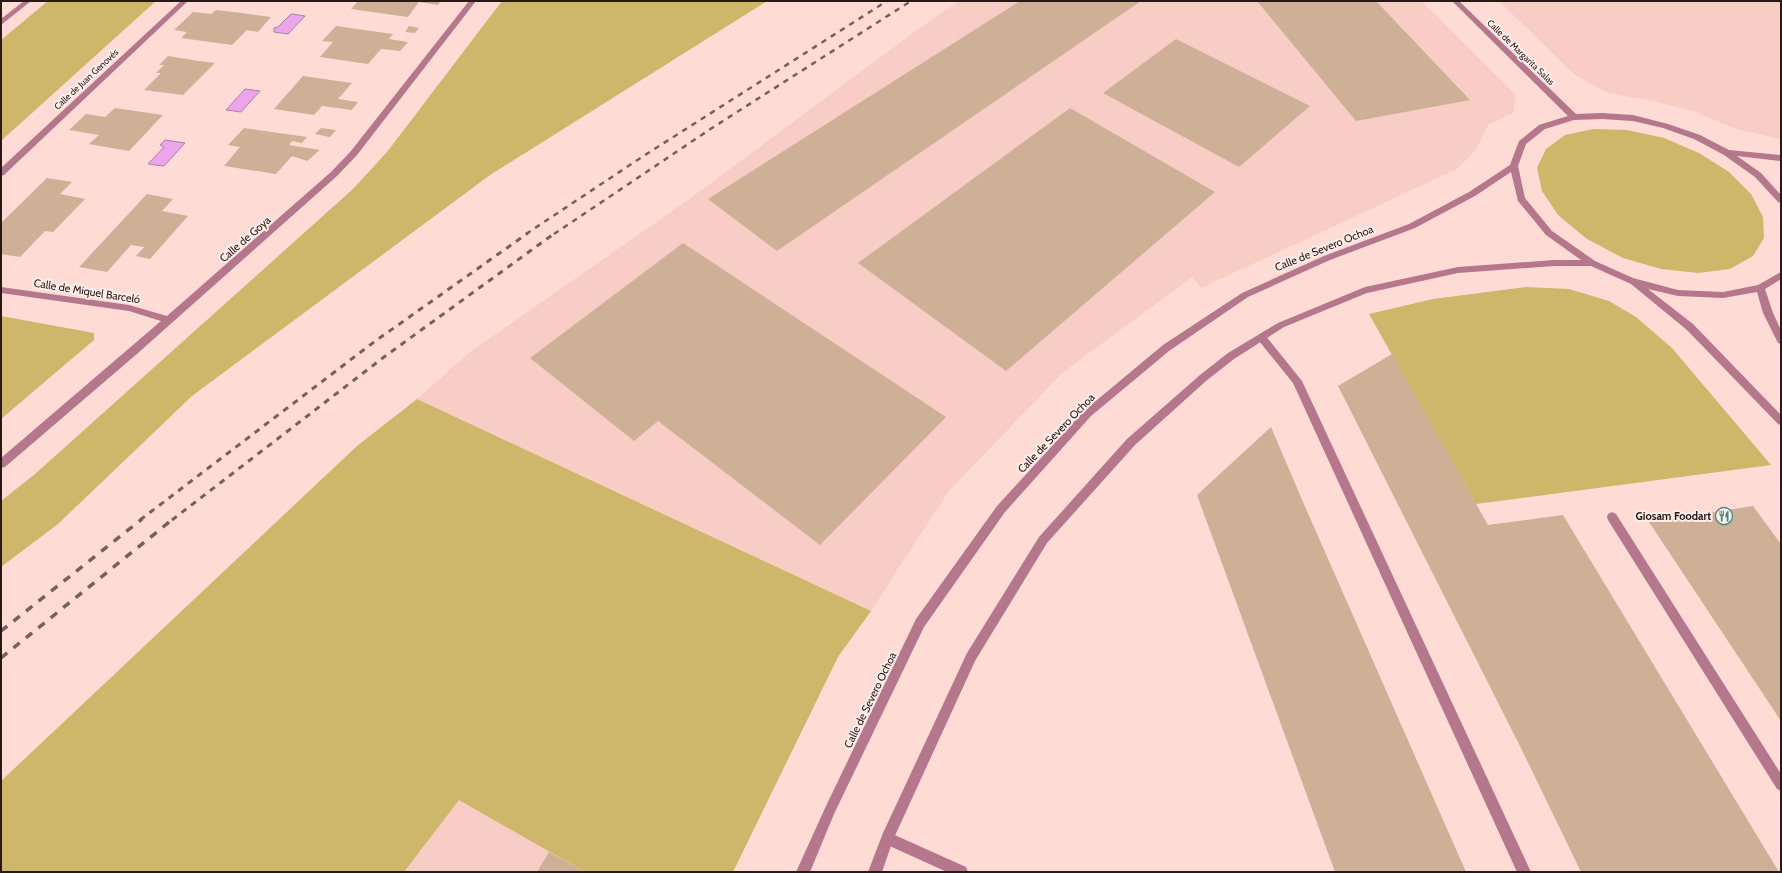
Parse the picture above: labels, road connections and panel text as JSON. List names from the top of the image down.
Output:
{
  "streets": {
    "street": [
      "Calle de Margarita Salas",
      "Calle de Juan Genovés",
      "Calle de Goya",
      "Calle de Severo Ochoa",
      "Calle de Miquel Barceló"
    ]
  },
  "crossings": [
    ["Calle de Goya", "Calle de Miquel Barceló"]
  ],
  "places": {
    "restaurant": ["Giosam Foodart"]
  }
}
